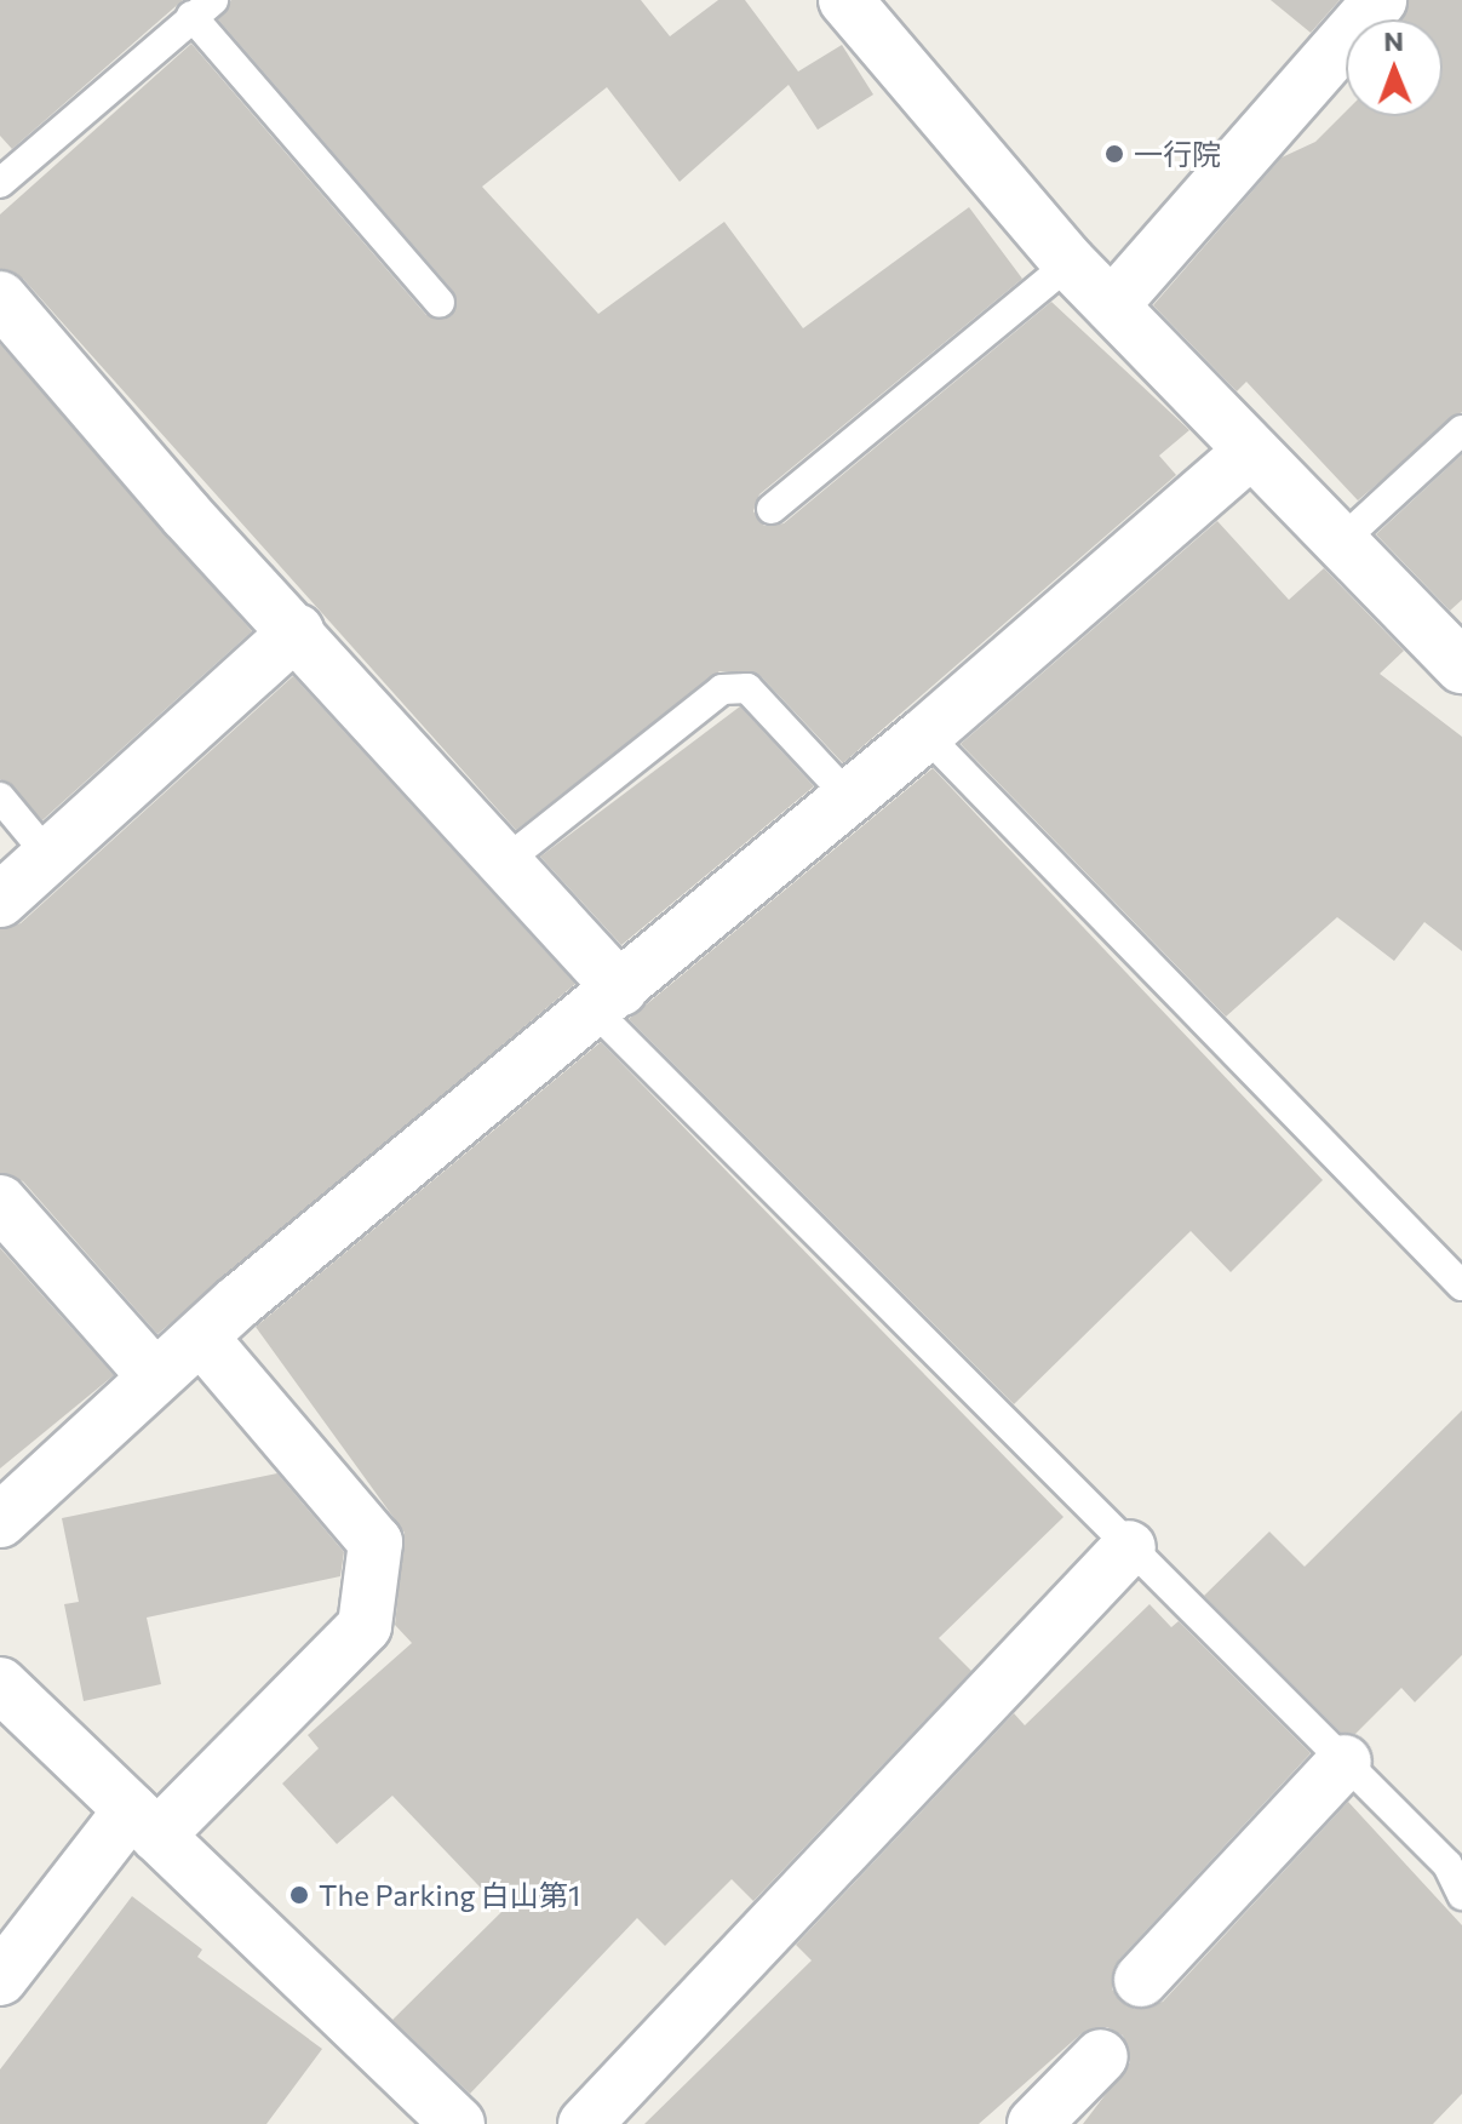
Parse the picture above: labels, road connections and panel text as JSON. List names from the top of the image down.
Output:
{
  "places": ["一行院", "The Parking 白山第1"],
  "north": "top"
}
